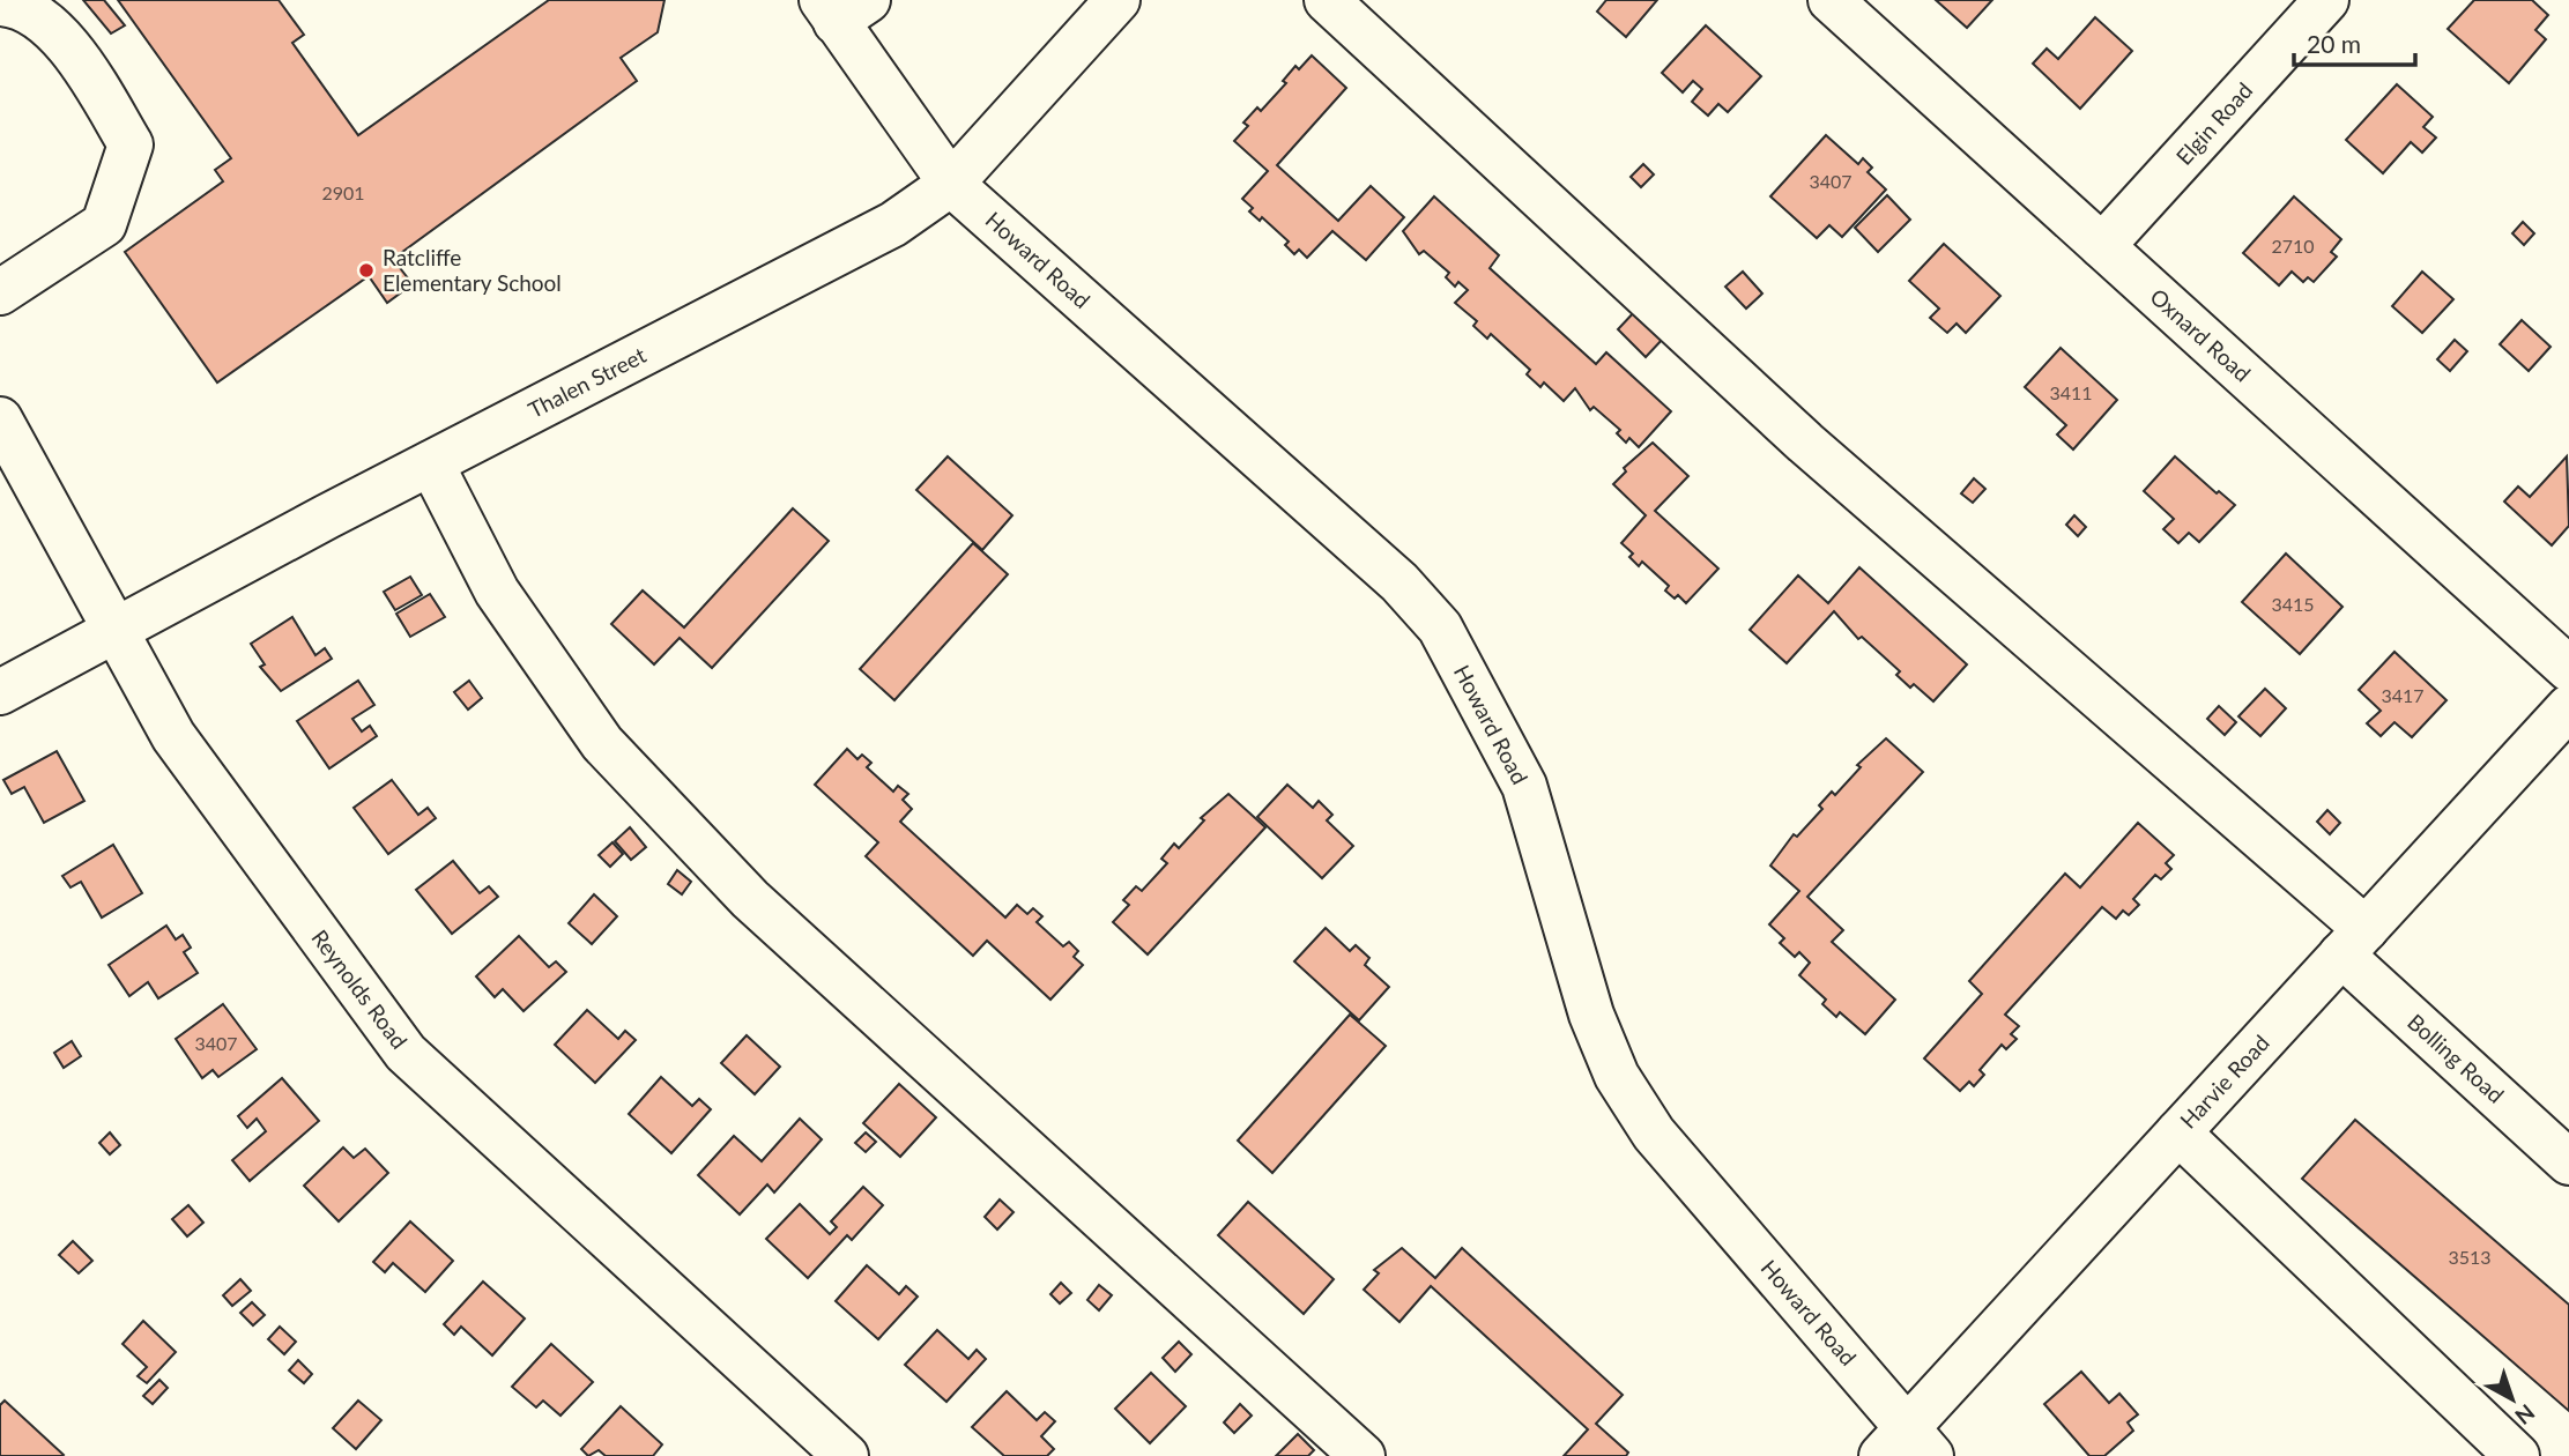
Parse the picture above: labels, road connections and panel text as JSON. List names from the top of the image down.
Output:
{
  "streets": {
    "street": [
      "Elgin Road",
      "Howard Road",
      "Oxnard Road",
      "Thalen Street",
      "Reynolds Road",
      "Bolling Road",
      "Harvie Road"
    ]
  },
  "crossings": [
    ["Elgin Road", "Oxnard Road"],
    ["Howard Road", "Thalen Street"],
    ["Howard Road", "Harvie Road"],
    ["Thalen Street", "Reynolds Road"],
    ["Bolling Road", "Harvie Road"]
  ],
  "places": ["Ratcliffe Elementary School"],
  "house_numbers": [
    "3407",
    "2901",
    "2710",
    "3411",
    "3415",
    "3417",
    "3407",
    "3513"
  ],
  "scale_bar": "20 m",
  "north": "bottom right"
}
